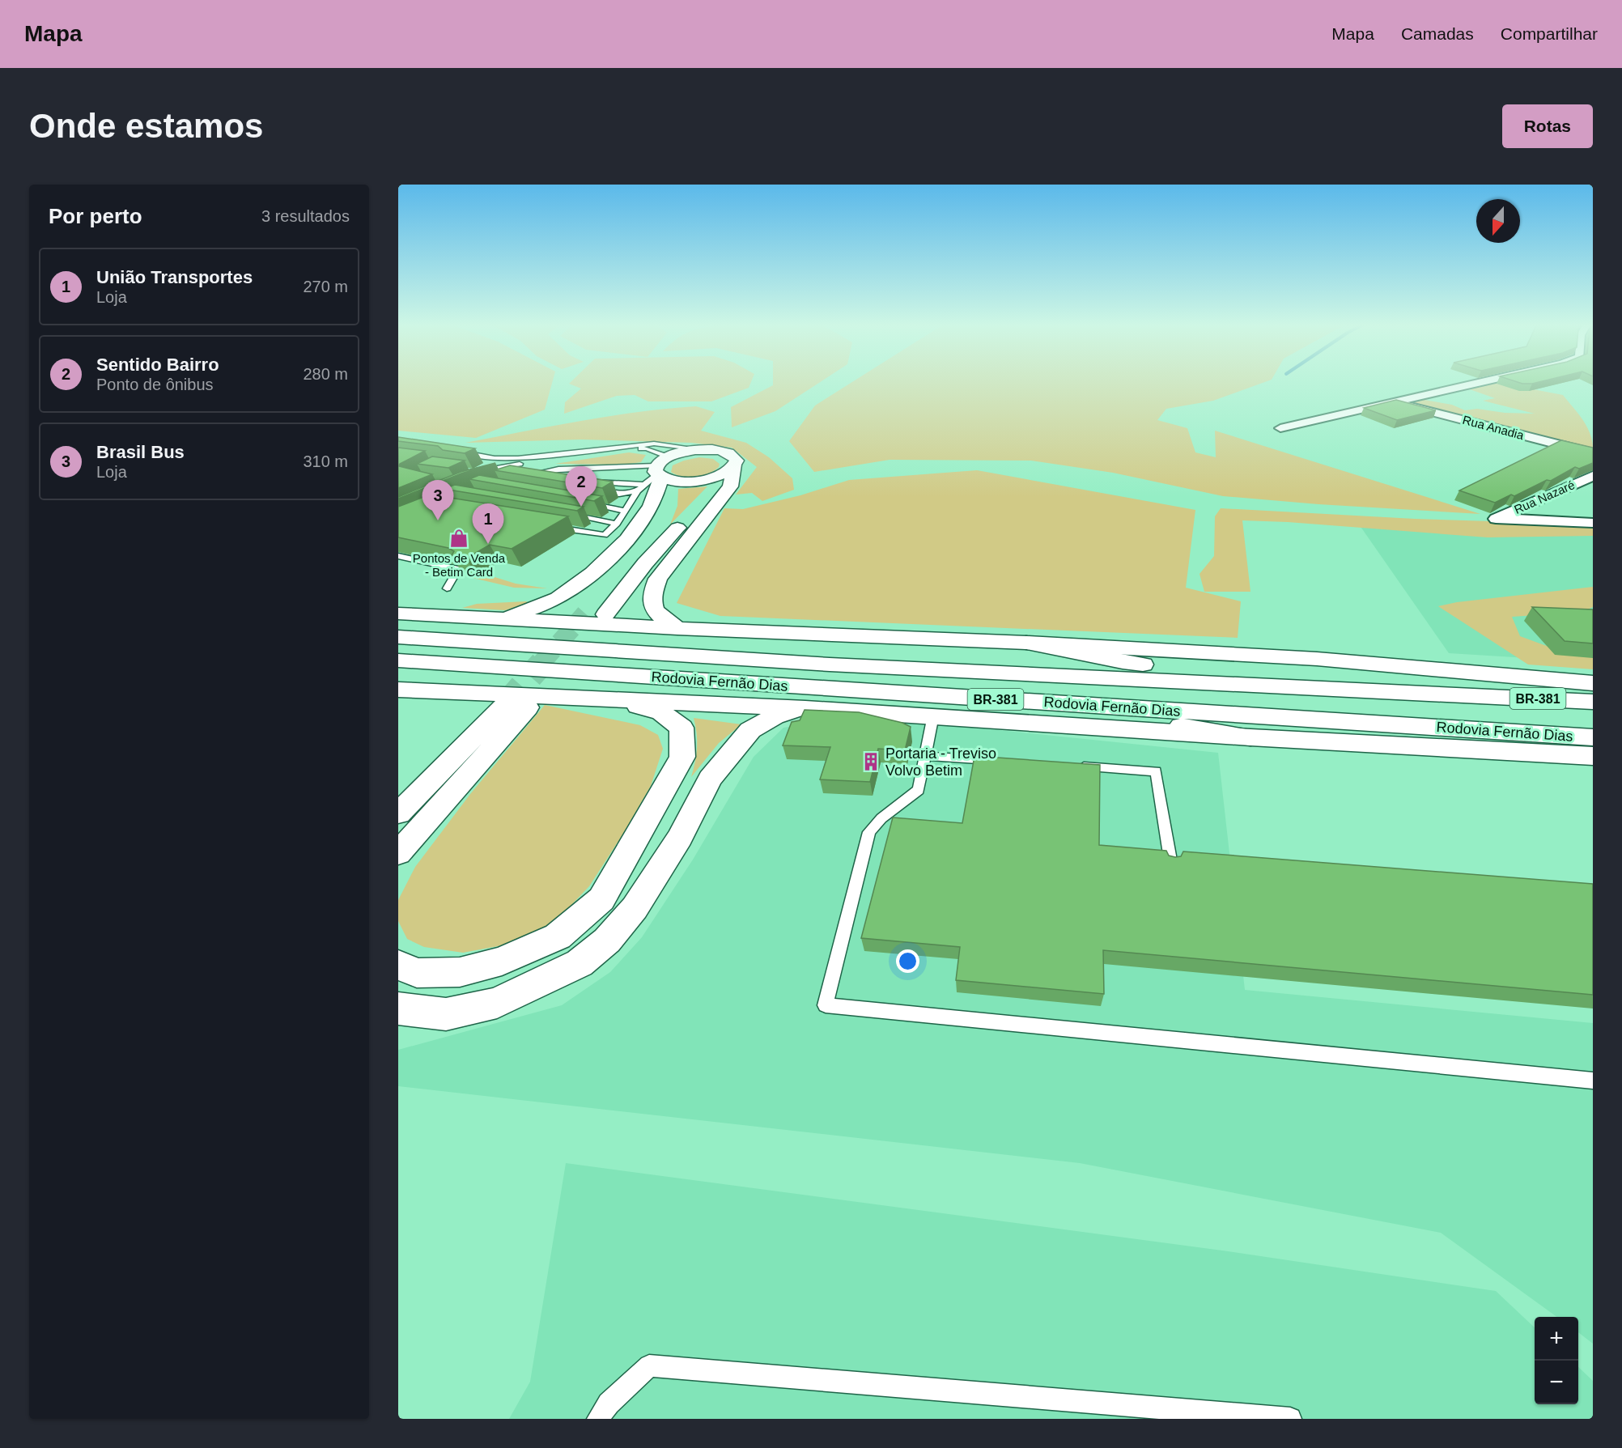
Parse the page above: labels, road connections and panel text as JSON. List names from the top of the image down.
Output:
{
  "streets": {
    "main road": ["Rodovia Fernão Dias", "BR-381"],
    "street": ["Rua Anadia", "Rua Nazaré"]
  },
  "places": {
    "shop": ["Pontos de Venda - Betim Card"],
    "building": ["Portaria - Treviso Volvo Betim"]
  },
  "north": "bottom",
  "page": {
    "header": "Mapa",
    "nav": ["Mapa", "Camadas", "Compartilhar"],
    "buttons": "Rotas",
    "title": "Onde estamos",
    "heading": ["Por perto", "3 resultados"],
    "list": [
      {
        "mark": "1",
        "name": "União Transportes",
        "note": "Loja",
        "value": "270 m"
      },
      {
        "mark": "2",
        "name": "Sentido Bairro",
        "note": "Ponto de ônibus",
        "value": "280 m"
      },
      {
        "mark": "3",
        "name": "Brasil Bus",
        "note": "Loja",
        "value": "310 m"
      }
    ],
    "pins": ["2", "3", "1"],
    "map_buttons": ["+", "−"]
  }
}
